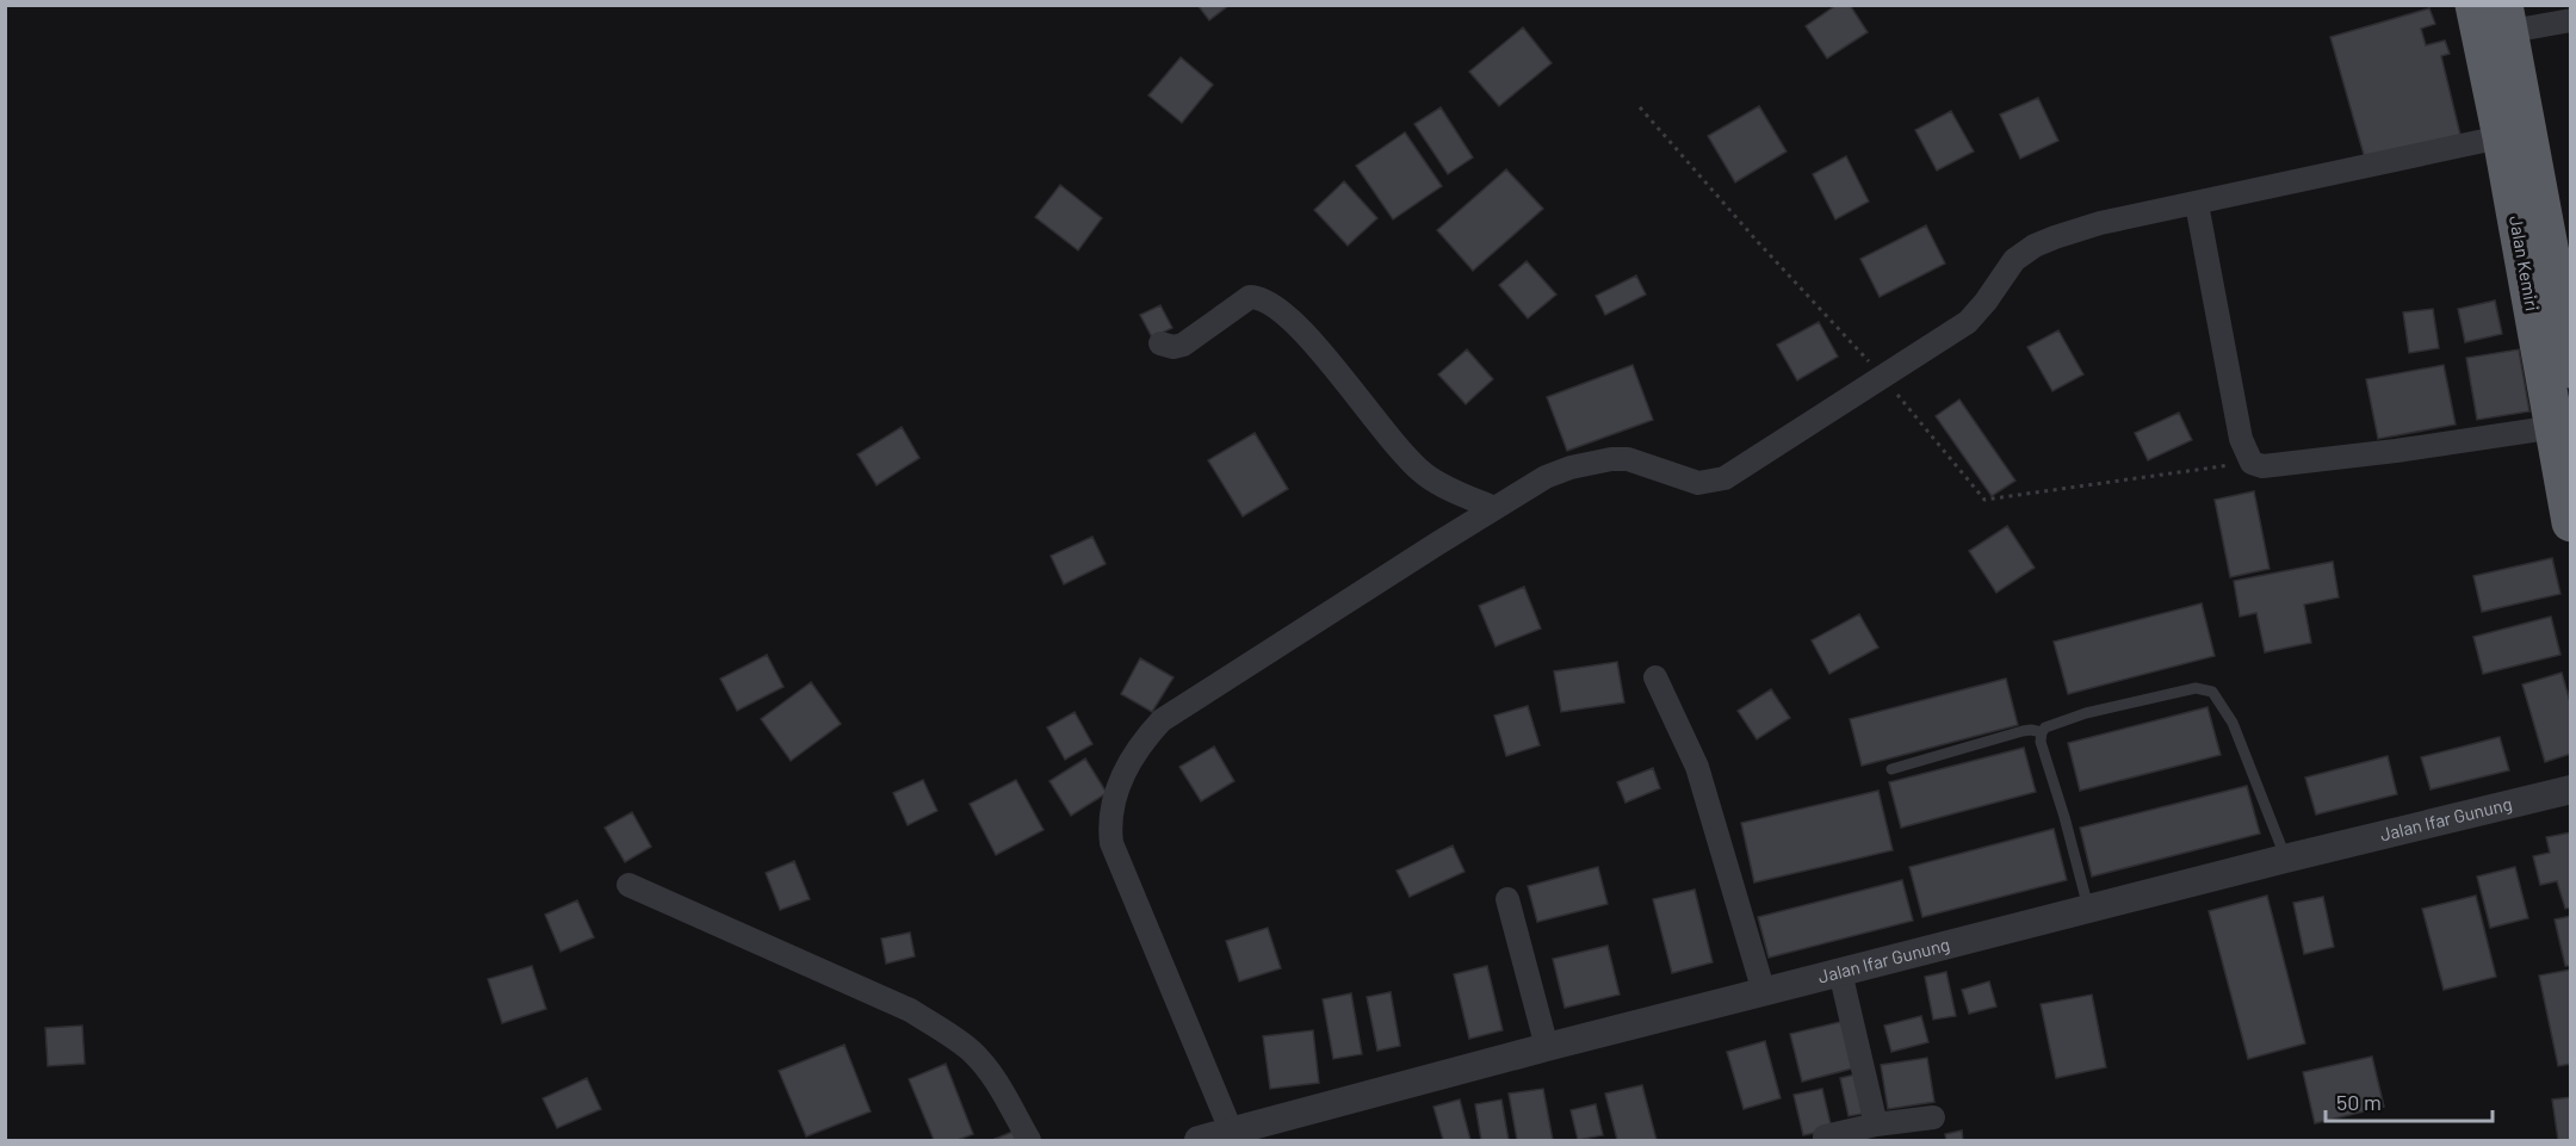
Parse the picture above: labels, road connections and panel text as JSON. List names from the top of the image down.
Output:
{
  "streets": {
    "highway": ["Jalan Kemiri"],
    "street": ["Jalan Ifar Gunung"]
  },
  "scale_bar": "50 m"
}
